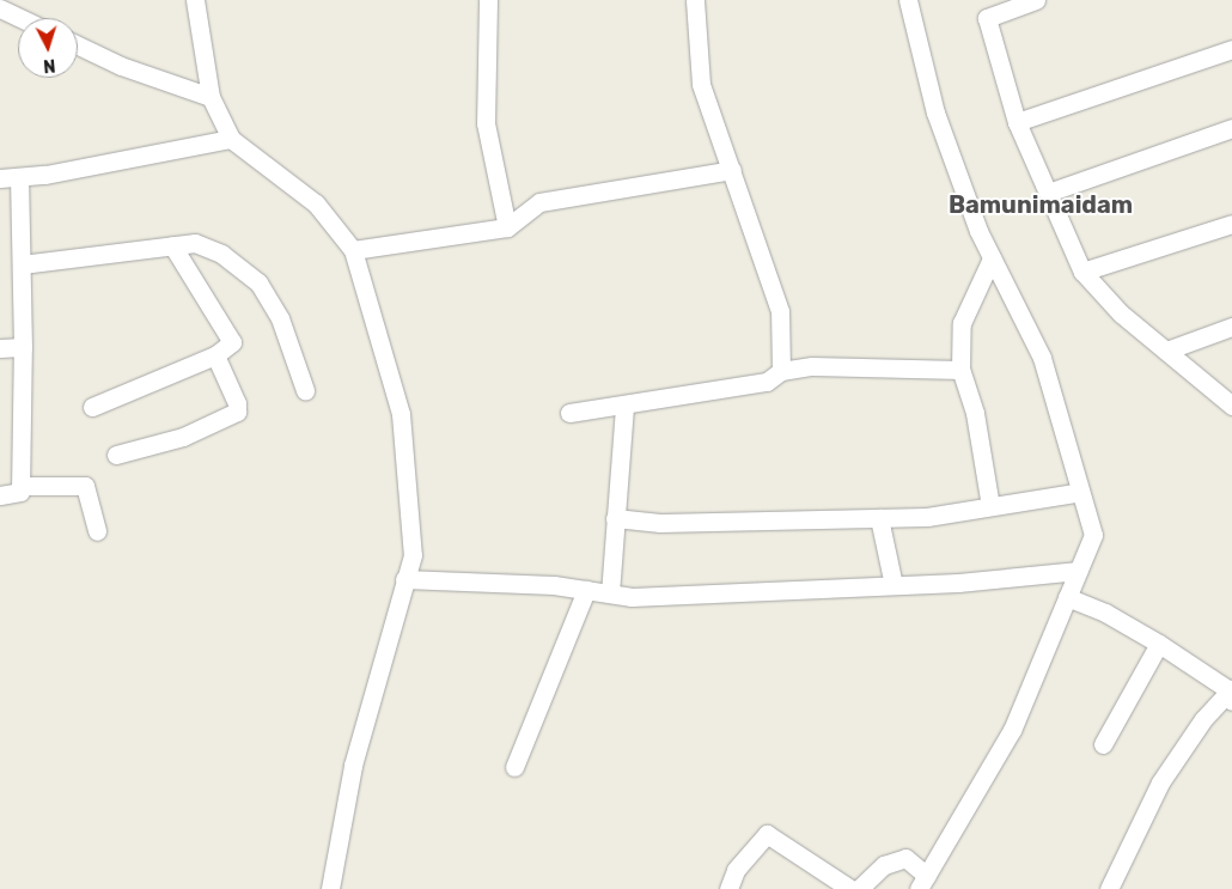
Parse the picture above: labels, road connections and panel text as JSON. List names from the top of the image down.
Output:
{
  "districts": ["Bamunimaidam"],
  "north": "bottom"
}
